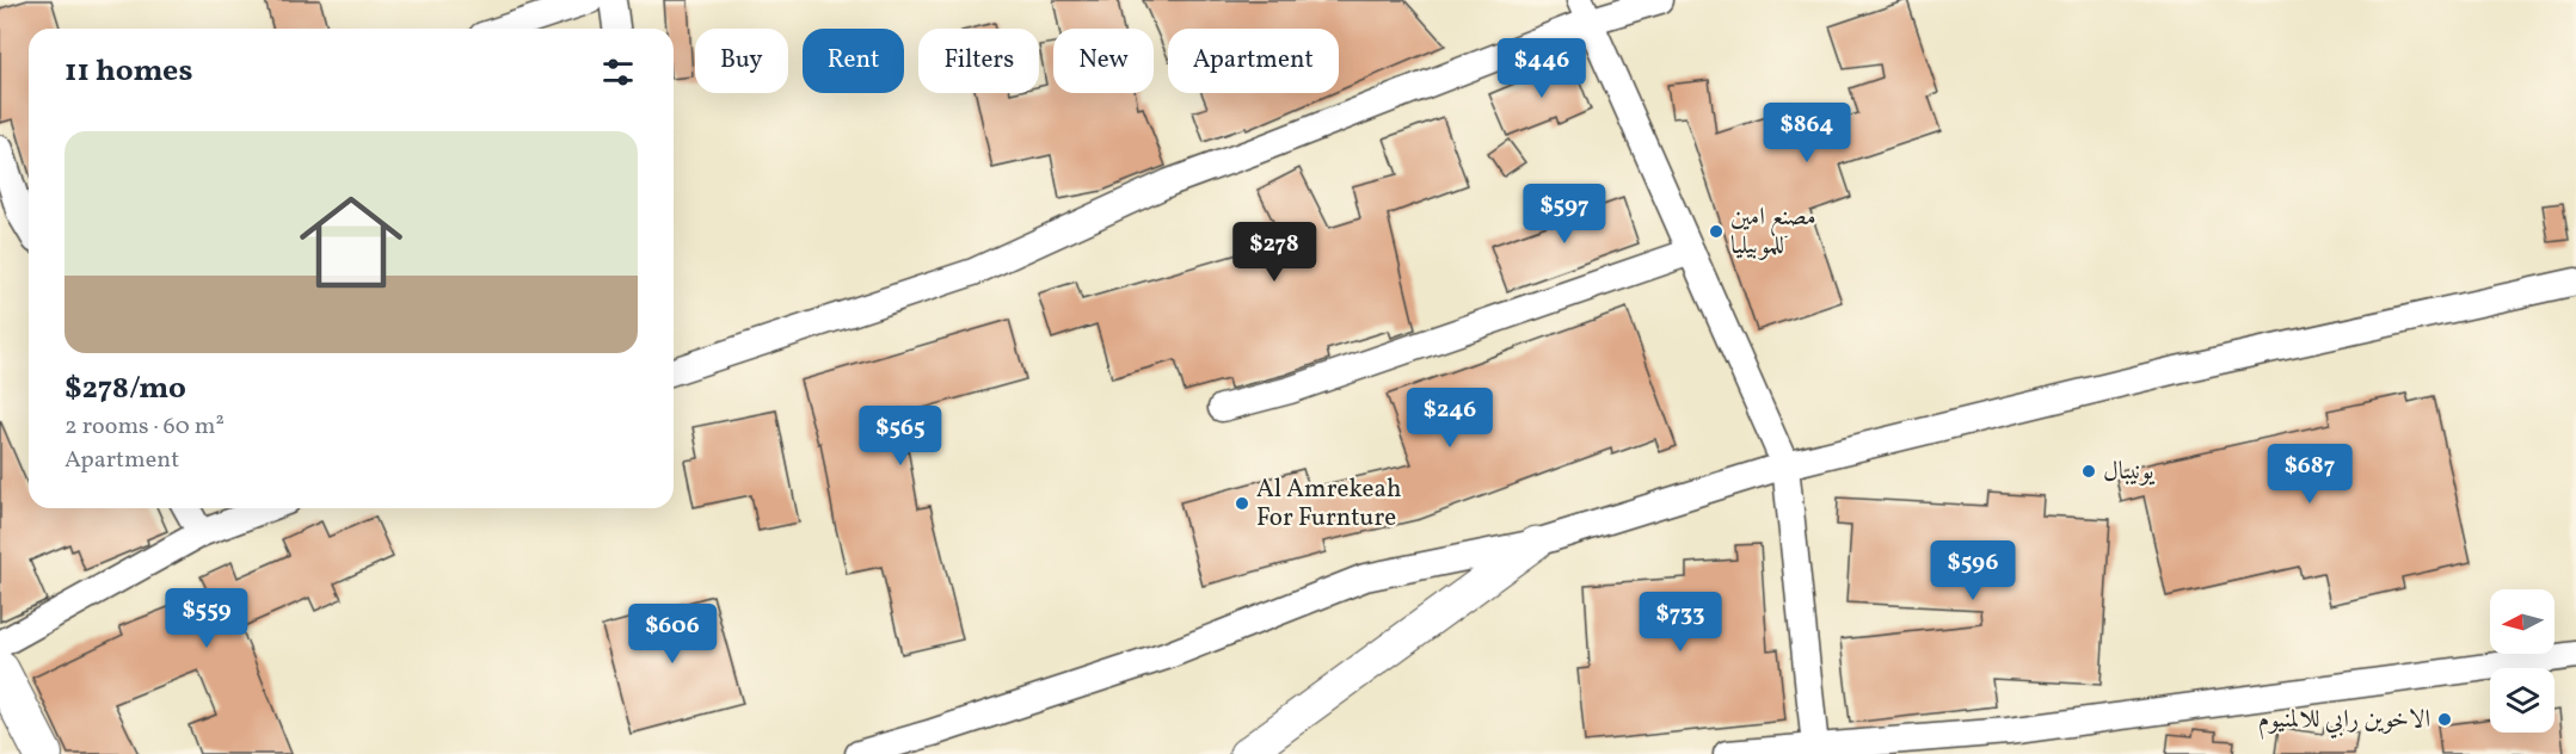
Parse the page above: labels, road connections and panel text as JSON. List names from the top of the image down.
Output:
{
  "places": [
    "مصنع امين للموبيليا",
    "يونيبال",
    "Al Amrekeah For Furnture",
    "الاخوين رابي للالمنيوم"
  ],
  "north": "left",
  "page": {
    "chip": [
      "Buy",
      "Rent",
      "Filters",
      "New",
      "Apartment"
    ],
    "heading": "11 homes",
    "price": [
      "$446",
      "$864",
      "$597",
      "$278",
      "$246",
      "$565",
      "$687",
      "$596",
      "$559",
      "$733",
      "$606"
    ],
    "list": [
      {
        "name": "$278/mo",
        "note": "2 rooms · 60 m² · Apartment"
      }
    ]
  }
}
